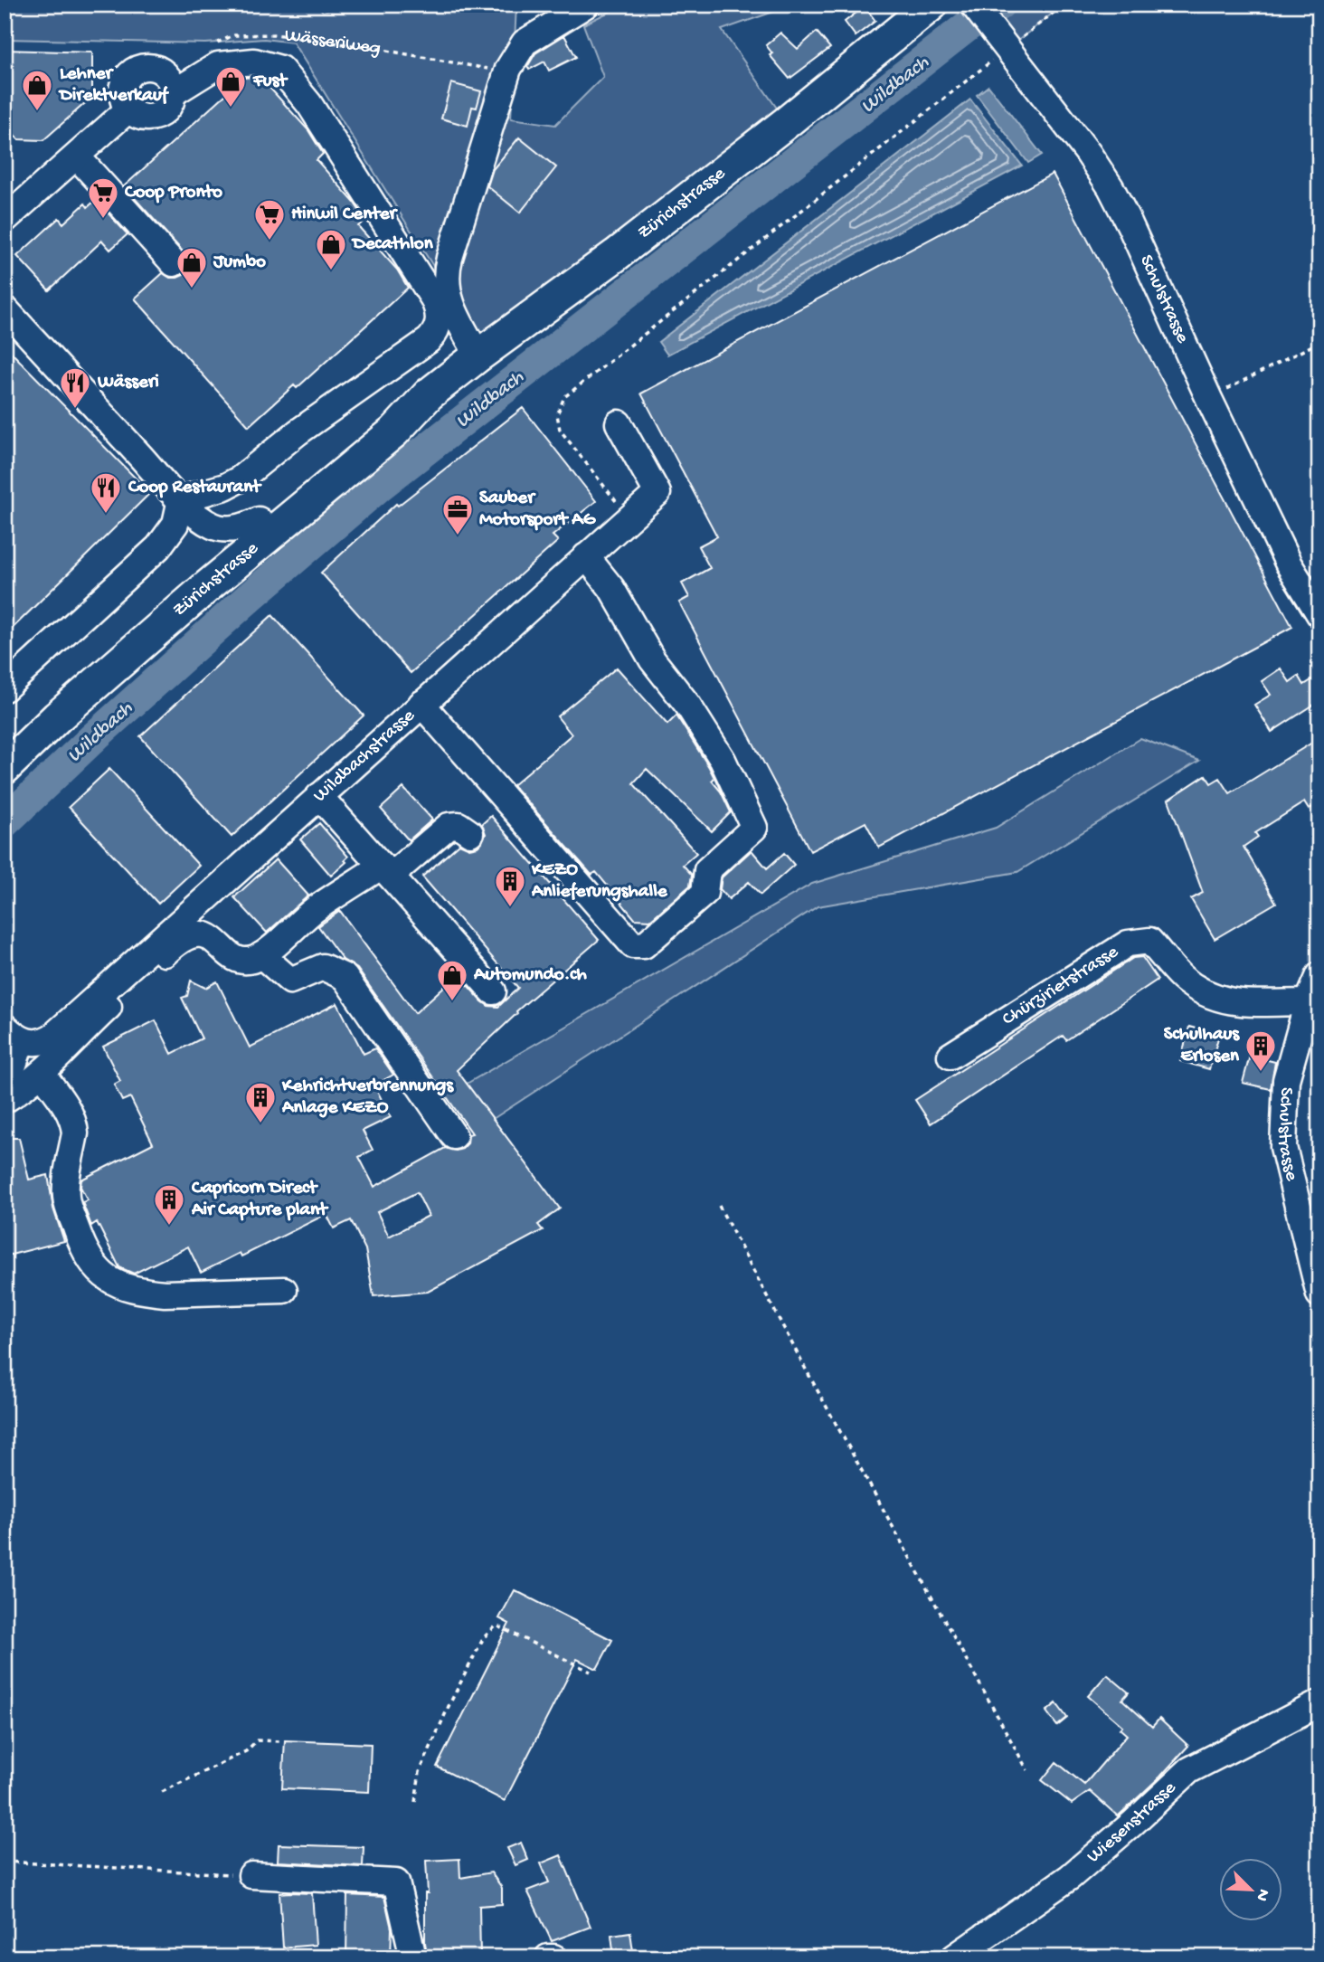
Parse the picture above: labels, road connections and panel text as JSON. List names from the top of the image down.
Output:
{
  "streets": {
    "main road": ["Zürichstrasse"],
    "street": [
      "Schulstrasse",
      "Wildbachstrasse",
      "Chürzirietstrasse",
      "Wiesenstrasse"
    ],
    "path": ["Wässeriweg"]
  },
  "crossings": [
    ["Schulstrasse", "Chürzirietstrasse"]
  ],
  "water": ["Wildbach"],
  "places": {
    "shop": [
      "Fust",
      "Lehner Direktverkauf",
      "Decathlon",
      "Jumbo",
      "Automundo.ch"
    ],
    "supermarket": ["Coop Pronto", "Hinwil Center"],
    "restaurant": ["Wässeri", "Coop Restaurant"],
    "office": ["Sauber Motorsport AG"],
    "building": [
      "KEZO Anlieferungshalle",
      "Schulhaus Erlosen",
      "Kehrichtverbrennungs Anlage KEZO",
      "Capricorn Direct Air Capture plant"
    ]
  },
  "north": "bottom right"
}
